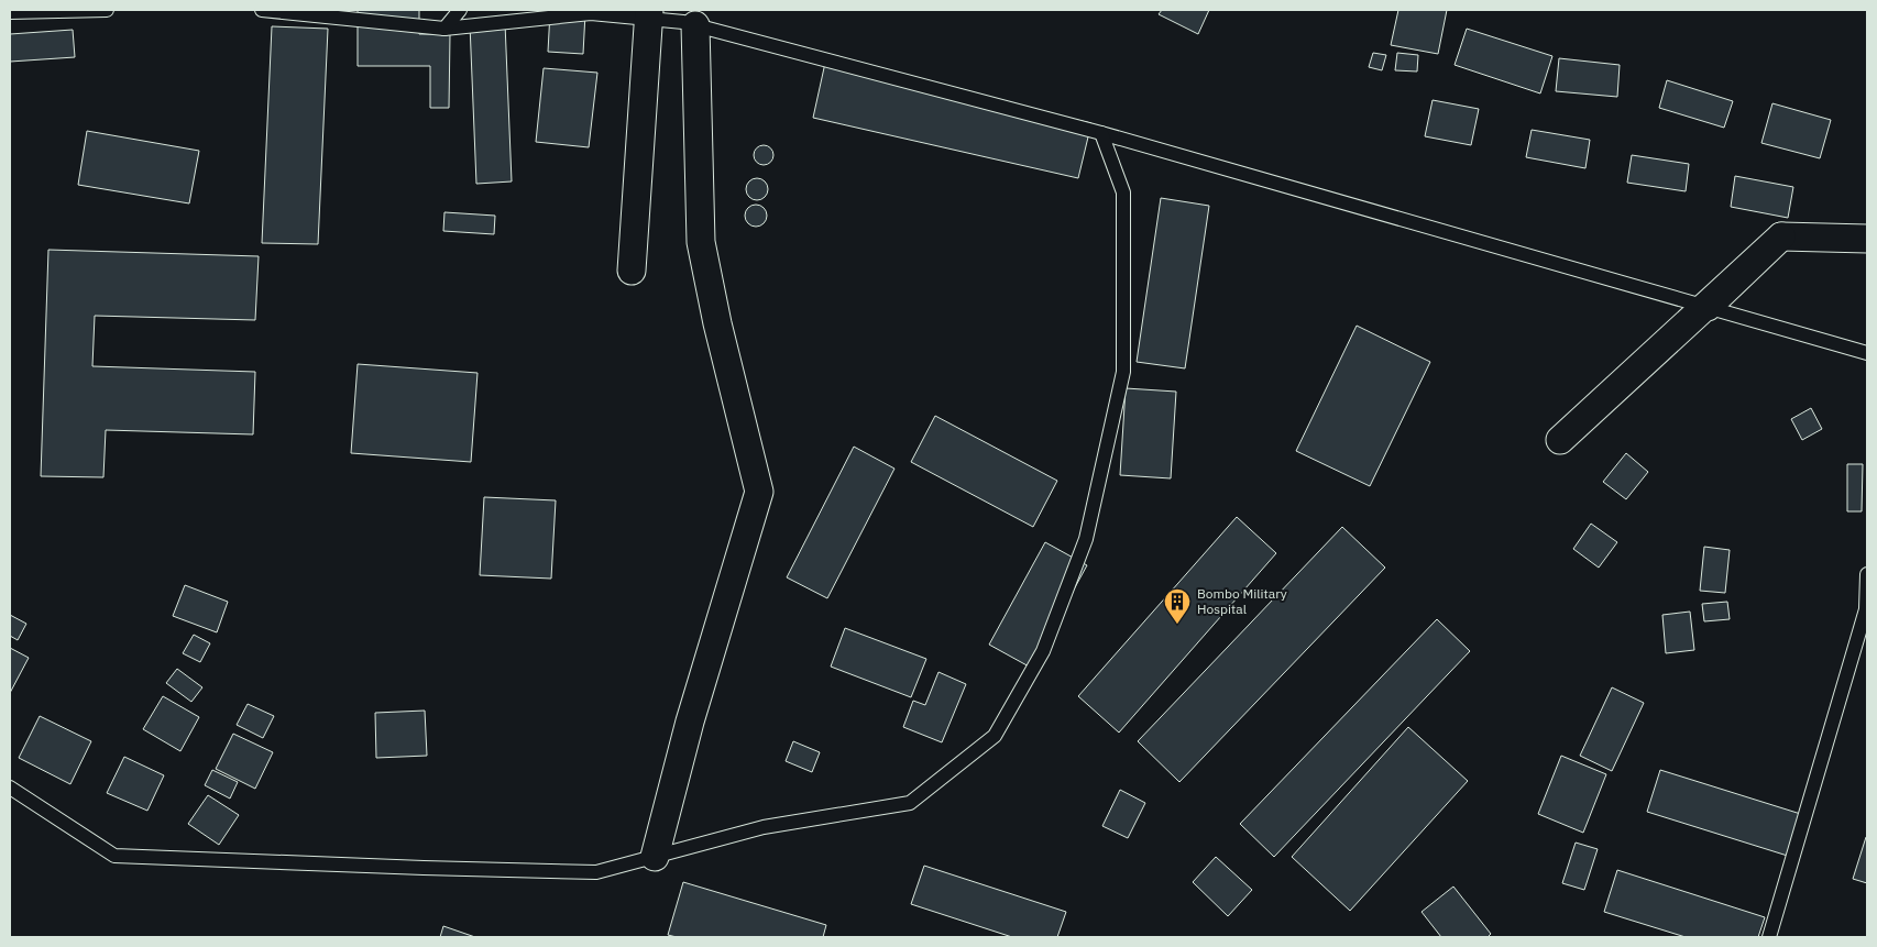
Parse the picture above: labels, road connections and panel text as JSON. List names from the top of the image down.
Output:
{
  "places": {
    "building": ["Bombo Military Hospital"]
  }
}
